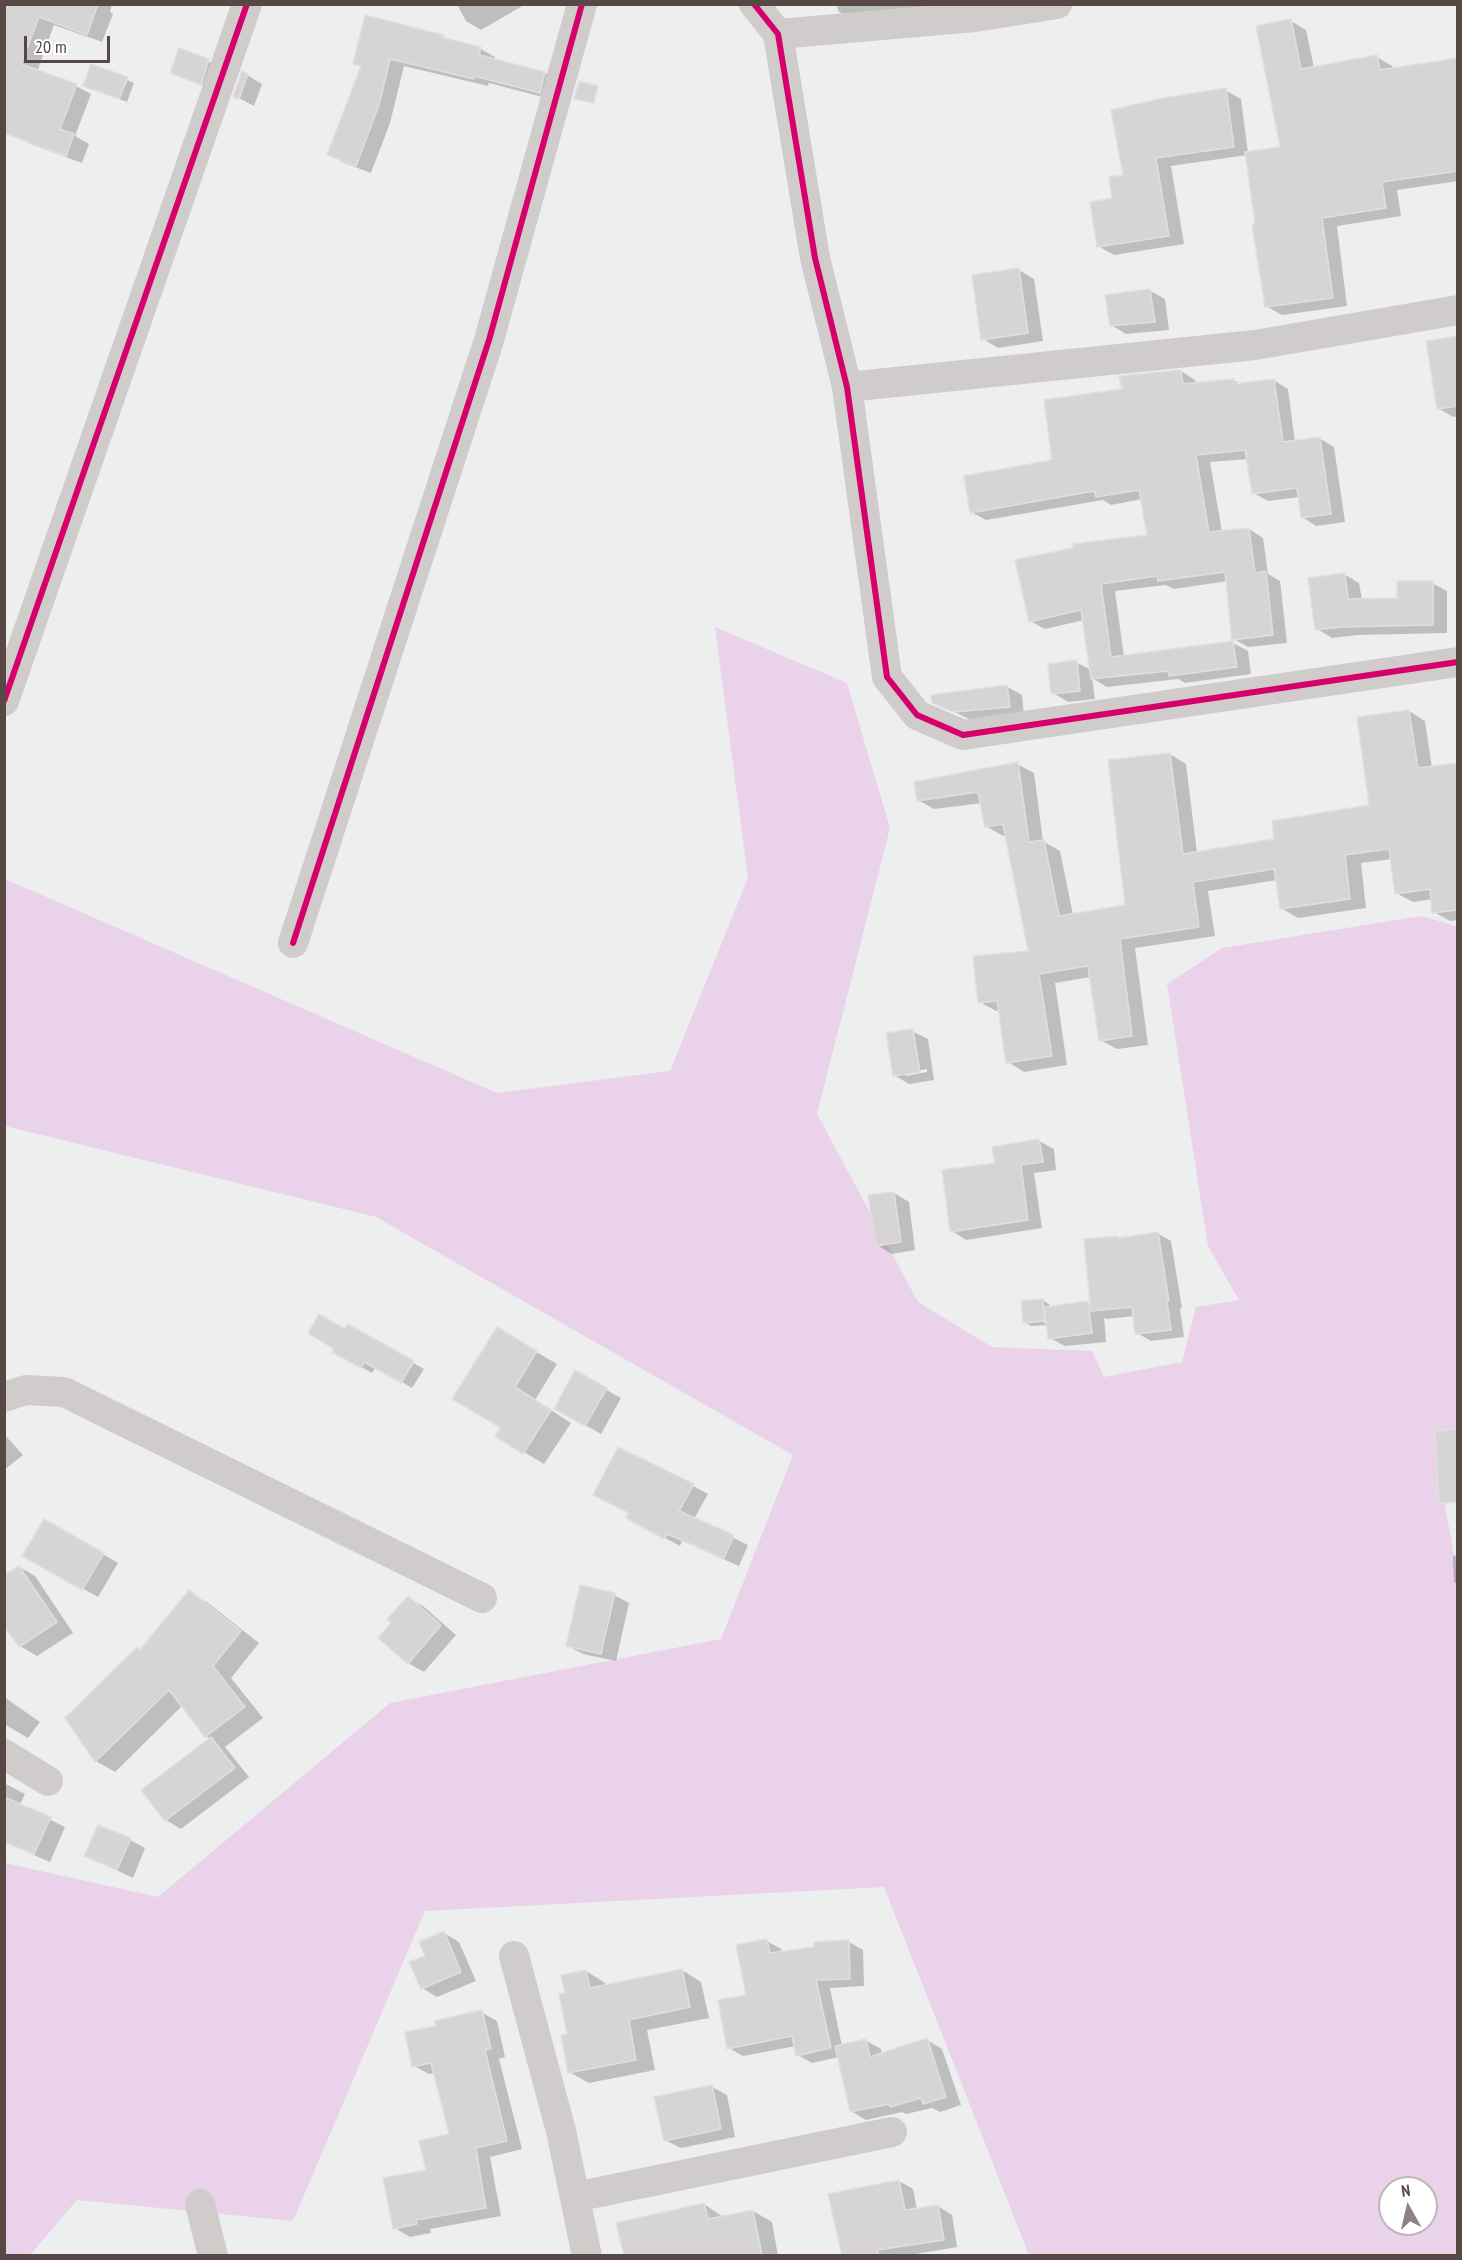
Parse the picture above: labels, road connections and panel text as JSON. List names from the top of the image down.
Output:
{
  "scale_bar": "20 m",
  "north": "top"
}
